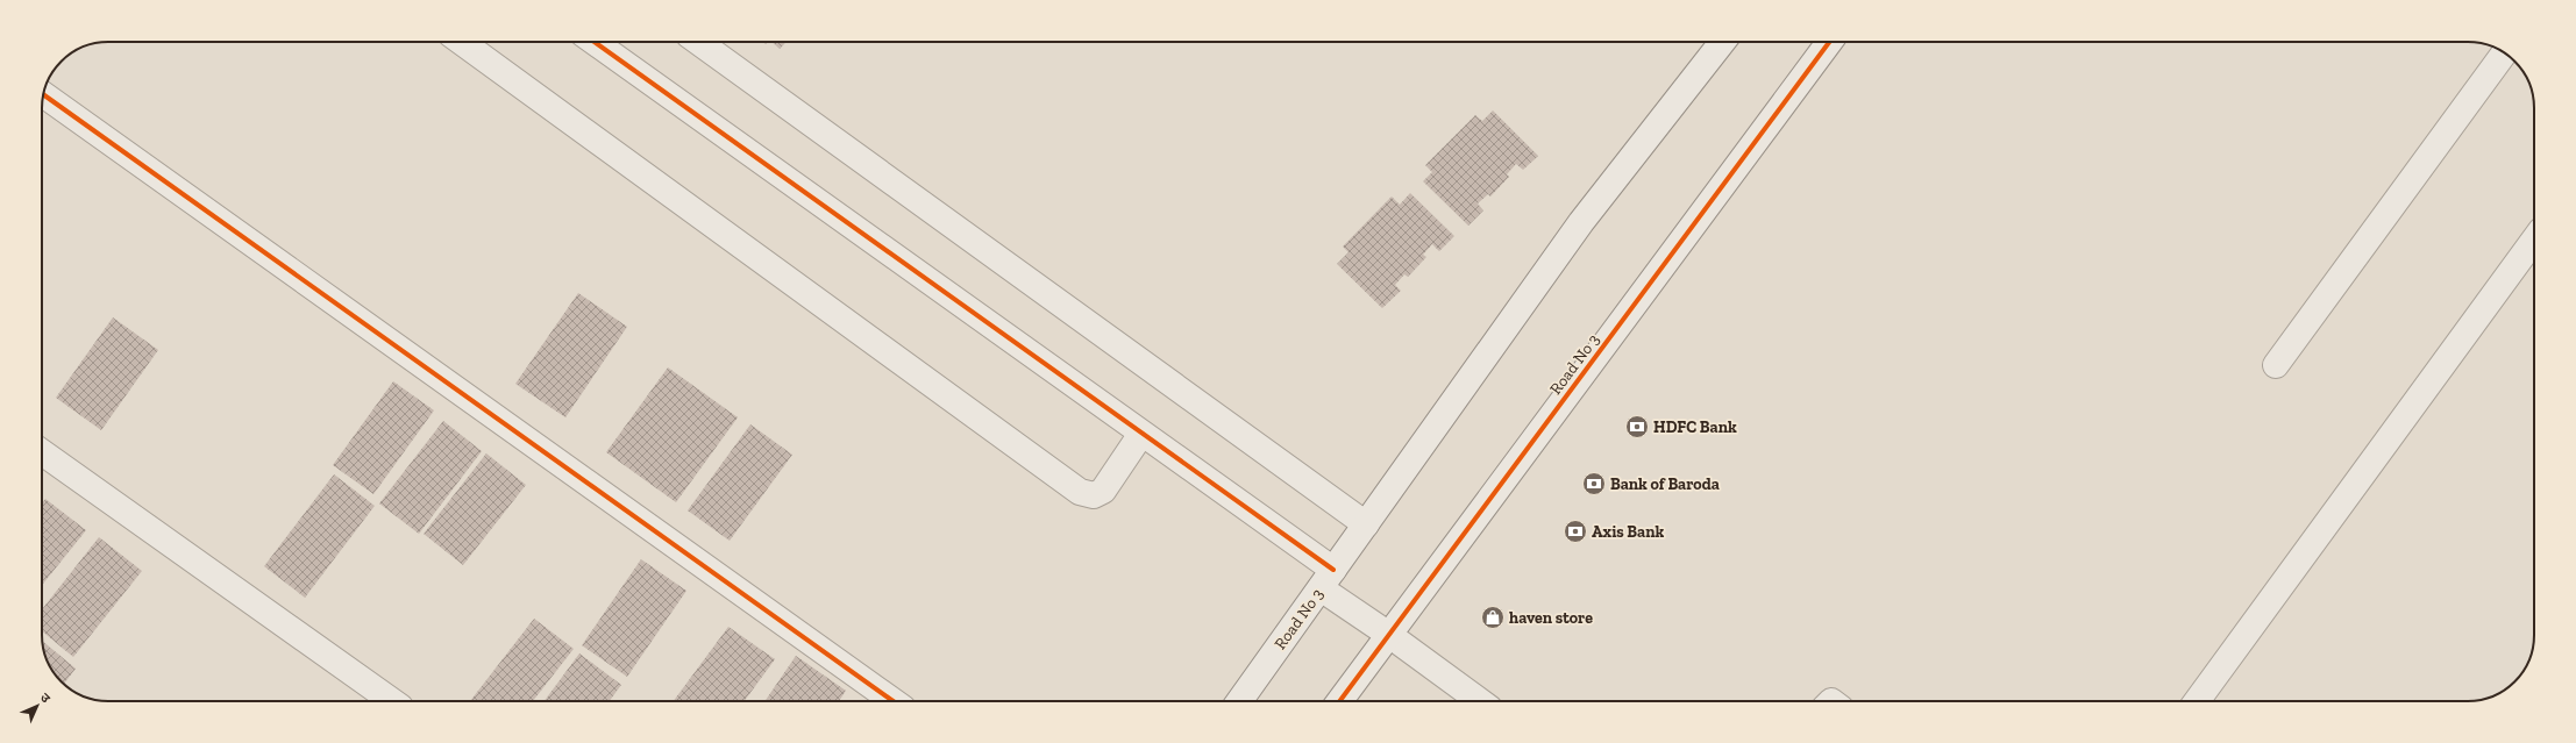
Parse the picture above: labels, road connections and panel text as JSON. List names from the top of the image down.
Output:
{
  "streets": {
    "street": ["Road No 3"]
  },
  "places": {
    "bank": ["HDFC Bank", "Bank of Baroda", "Axis Bank"],
    "shop": ["haven store"]
  },
  "north": "top right"
}
